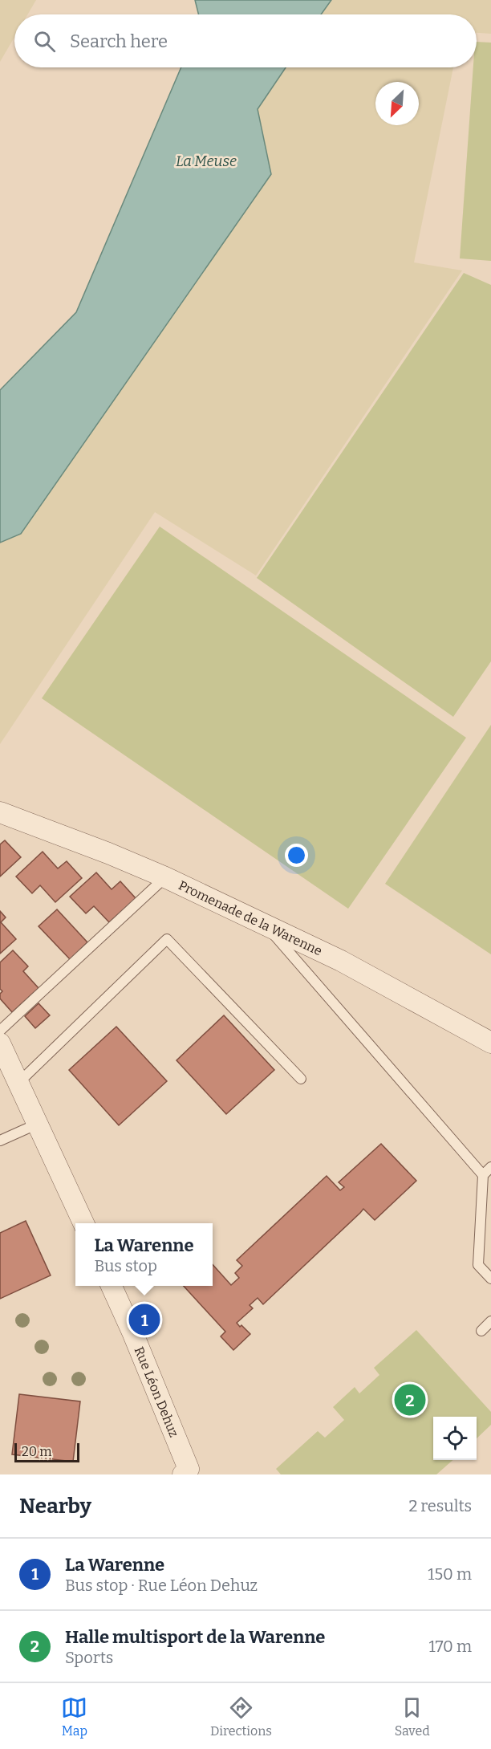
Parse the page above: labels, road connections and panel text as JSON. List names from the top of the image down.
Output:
{
  "streets": {
    "street": ["Promenade de la Warenne", "Rue Léon Dehuz"]
  },
  "water": ["La Meuse"],
  "scale_bar": "20 m",
  "north": "bottom left",
  "page": {
    "search": "Search here",
    "popup": ["La Warenne", "Bus stop"],
    "pins": ["1", "2"],
    "scale": "20 m",
    "heading": ["Nearby", "2 results"],
    "list": [
      {
        "mark": "1",
        "name": "La Warenne",
        "note": "Bus stop · Rue Léon Dehuz",
        "value": "150 m"
      },
      {
        "mark": "2",
        "name": "Halle multisport de la Warenne",
        "note": "Sports",
        "value": "170 m"
      }
    ],
    "nav": ["Map", "Directions", "Saved"]
  }
}
